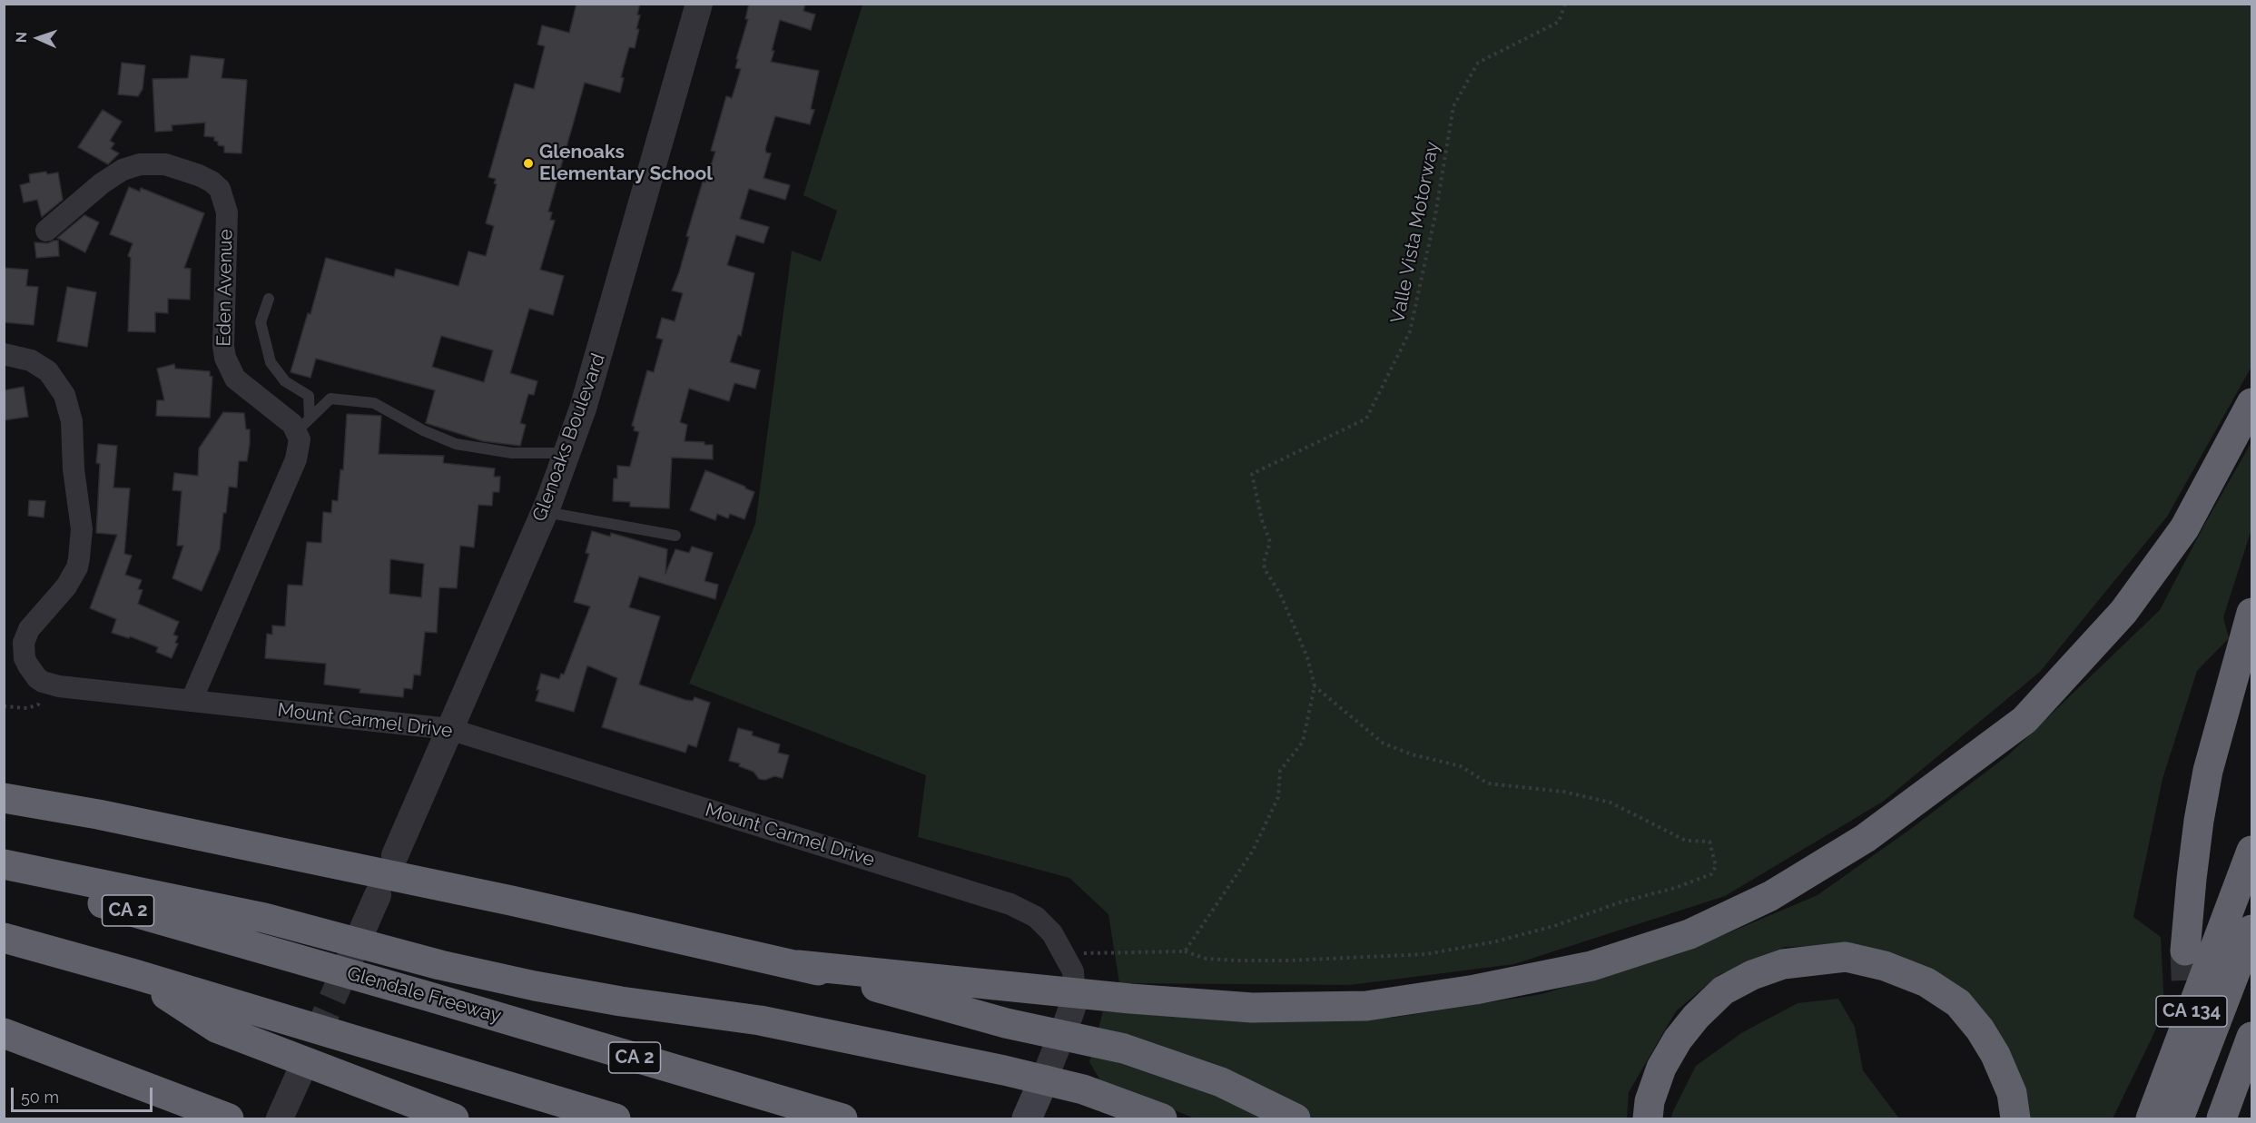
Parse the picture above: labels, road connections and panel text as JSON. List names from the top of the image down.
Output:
{
  "streets": {
    "highway": ["CA 2", "Glendale Freeway", "CA 134"],
    "street": ["Eden Avenue", "Glenoaks Boulevard", "Mount Carmel Drive"],
    "path": ["Valle Vista Motorway"]
  },
  "crossings": [
    ["Glenoaks Boulevard", "Mount Carmel Drive"]
  ],
  "places": ["Glenoaks Elementary School"],
  "scale_bar": "50 m",
  "north": "left"
}
